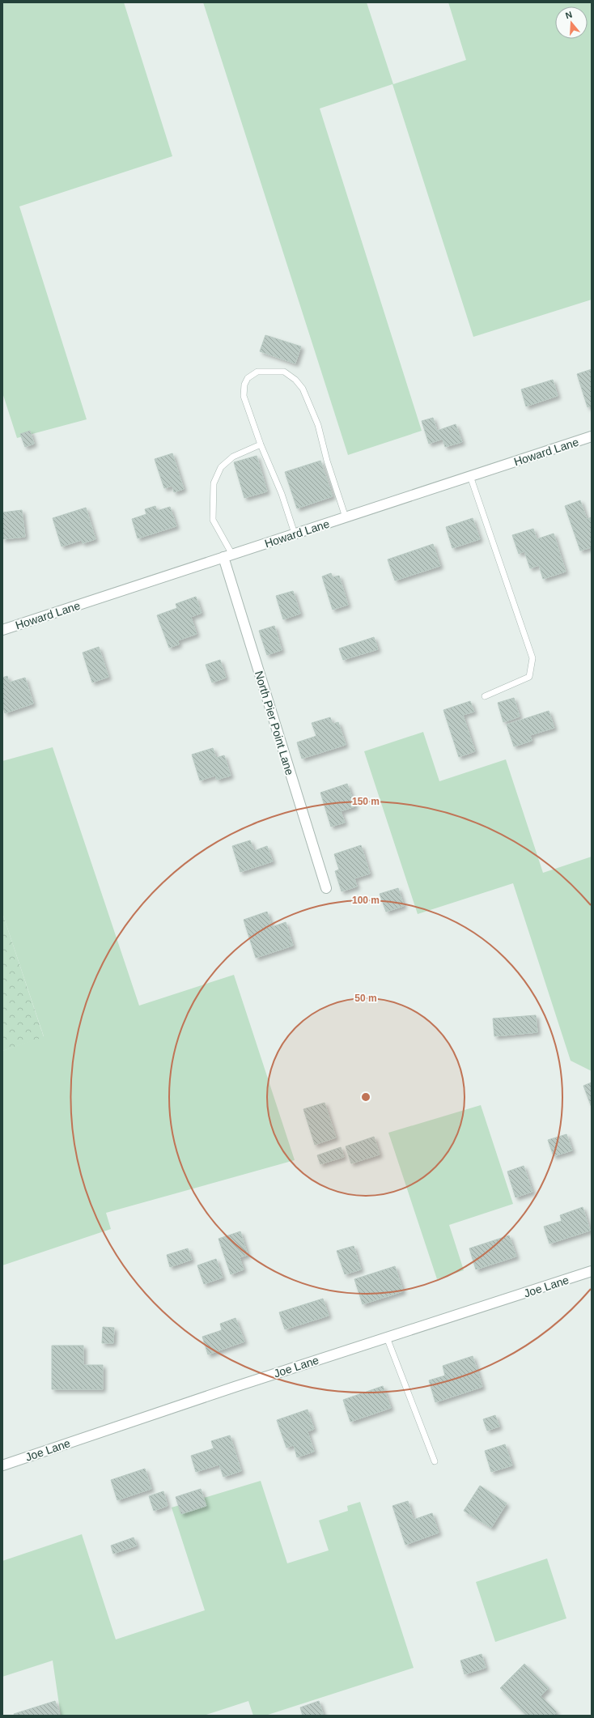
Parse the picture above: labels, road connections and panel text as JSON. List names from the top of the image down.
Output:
{
  "streets": {
    "street": ["Howard Lane", "North Pier Point Lane", "Joe Lane"]
  },
  "crossings": [
    ["Howard Lane", "North Pier Point Lane"]
  ],
  "north": "top",
  "rings": ["150 m", "100 m", "50 m"]
}
